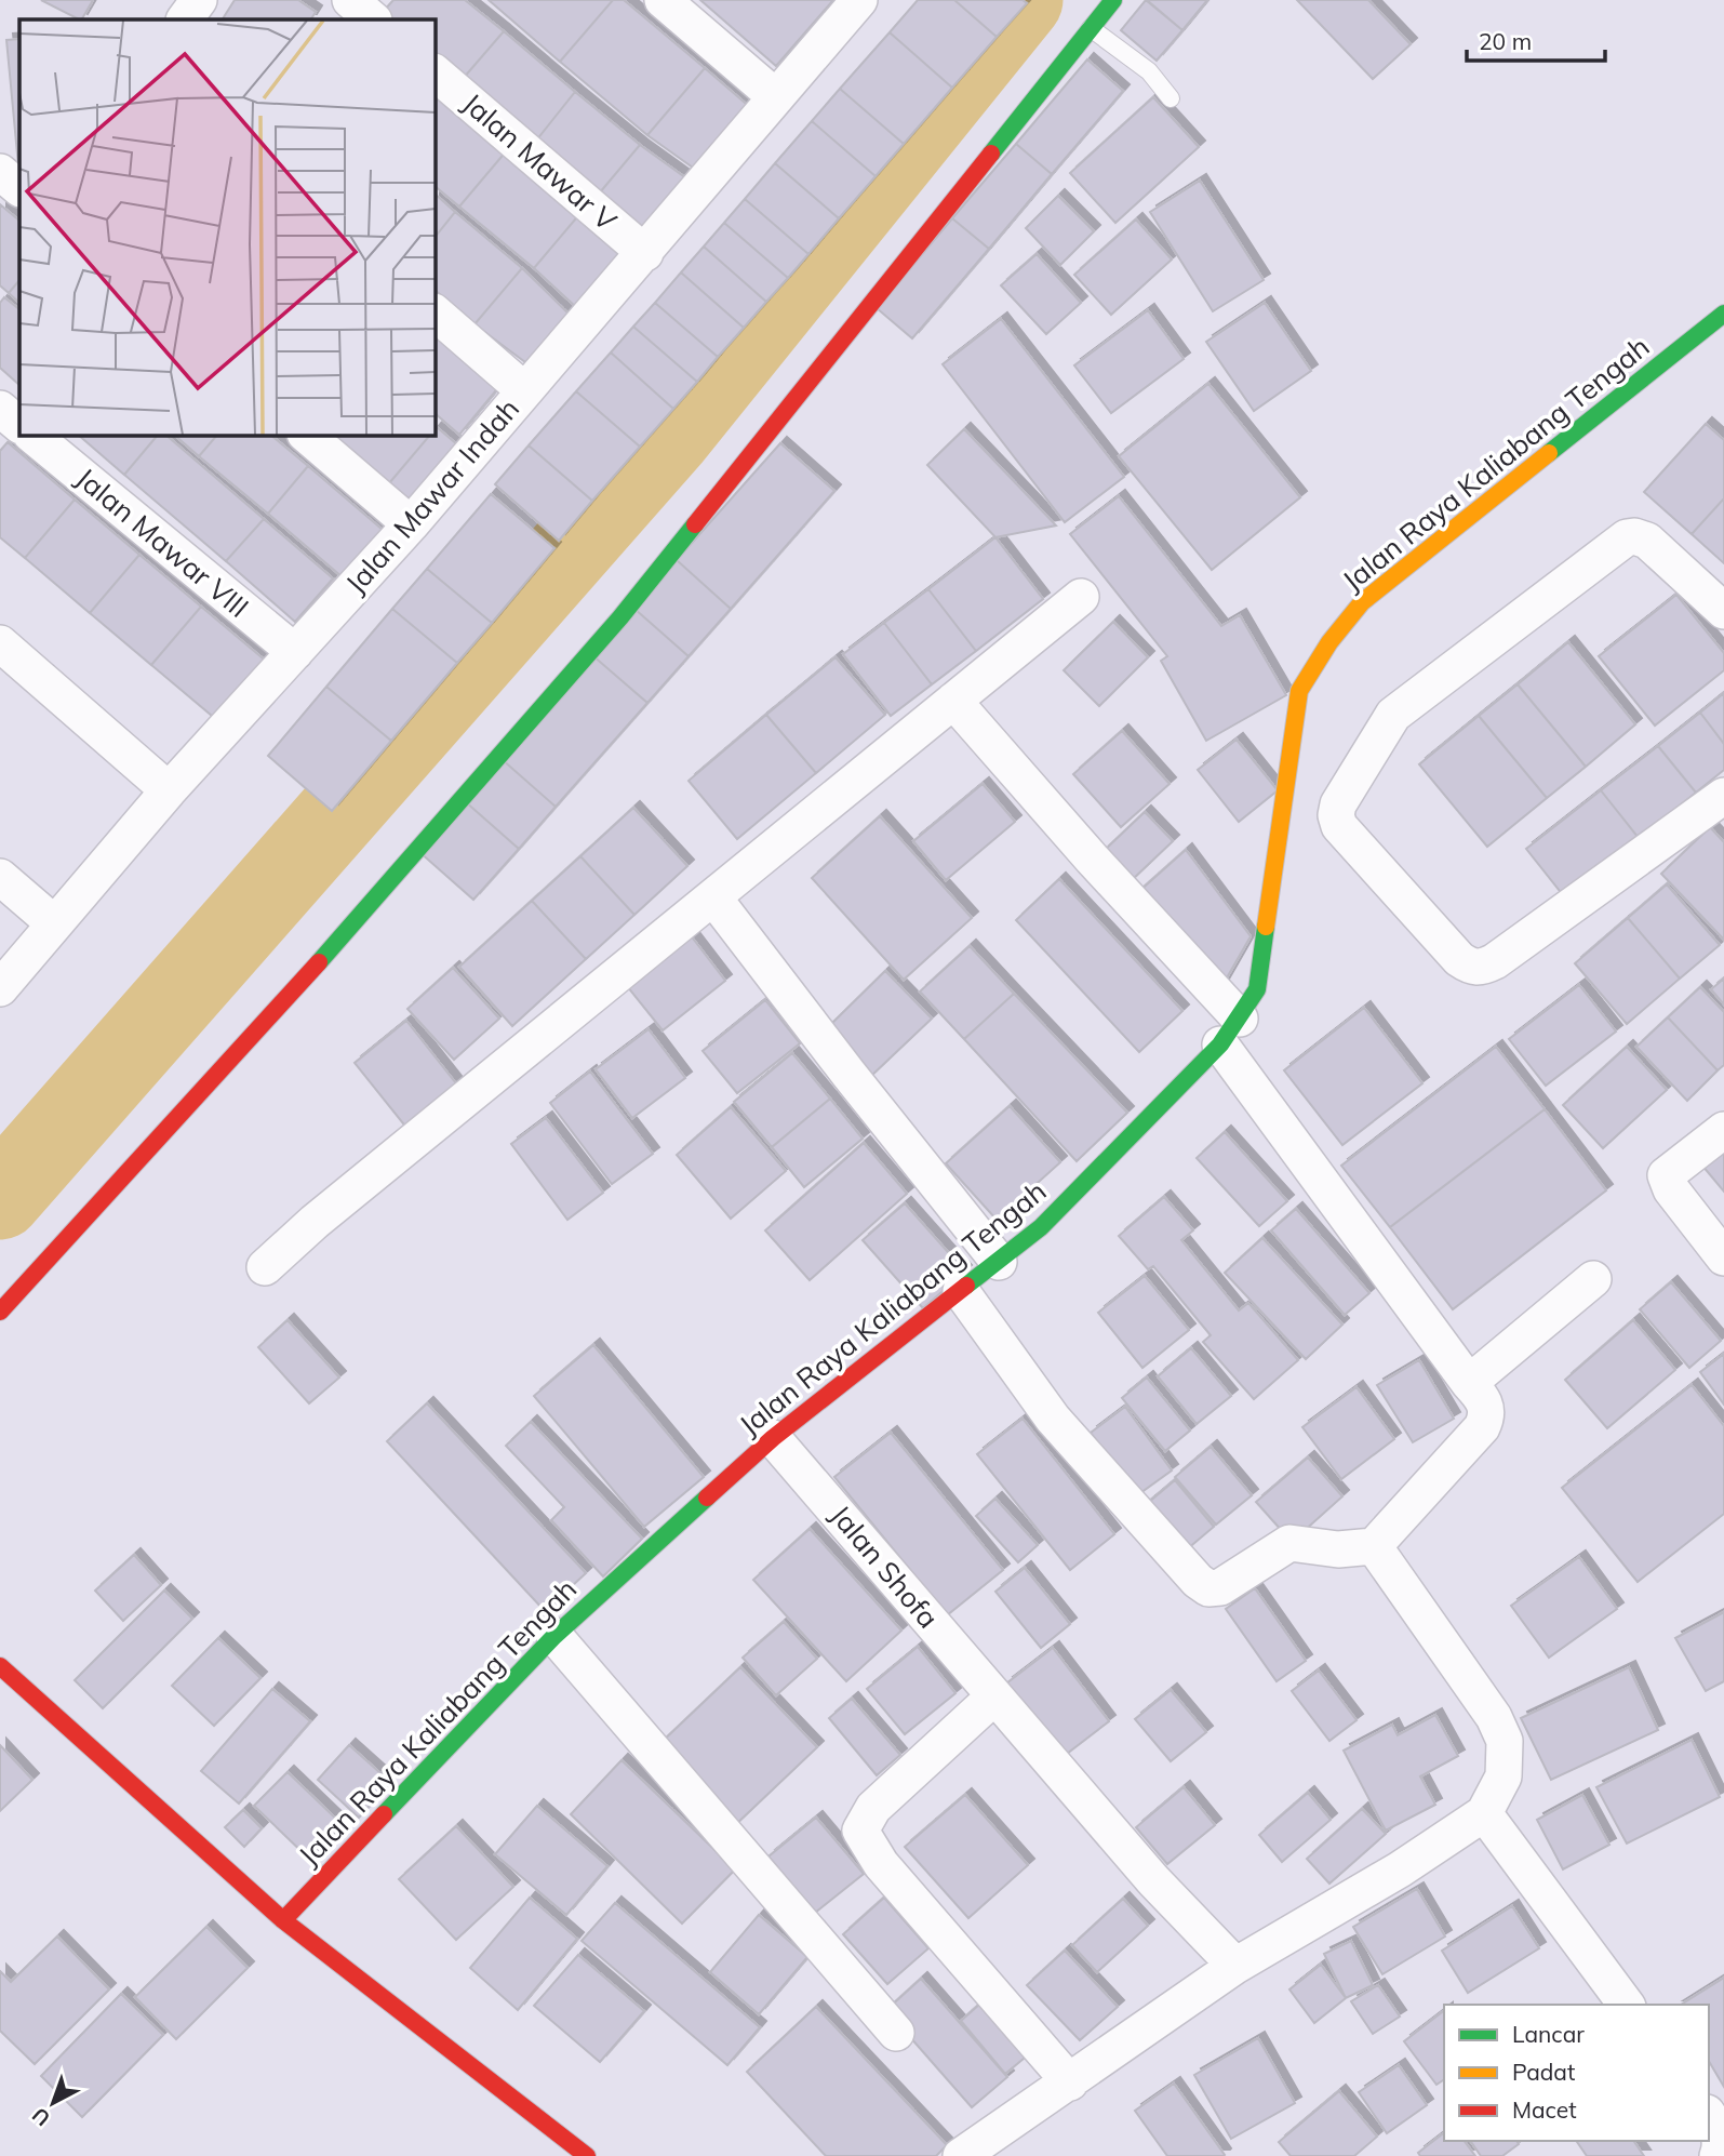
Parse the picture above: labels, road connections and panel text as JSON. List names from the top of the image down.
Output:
{
  "streets": {
    "main road": ["Jalan Raya Kaliabang Tengah"],
    "street": [
      "Jalan Mawar V",
      "Jalan Mawar Indah",
      "Jalan Mawar VIII",
      "Jalan Shofa"
    ]
  },
  "crossings": [
    ["Jalan Mawar V", "Jalan Mawar Indah"],
    ["Jalan Raya Kaliabang Tengah", "Jalan Shofa"],
    ["Jalan Mawar Indah", "Jalan Mawar VIII"]
  ],
  "legend": ["Lancar", "Padat", "Macet"],
  "scale_bar": "20 m",
  "north": "bottom left"
}
